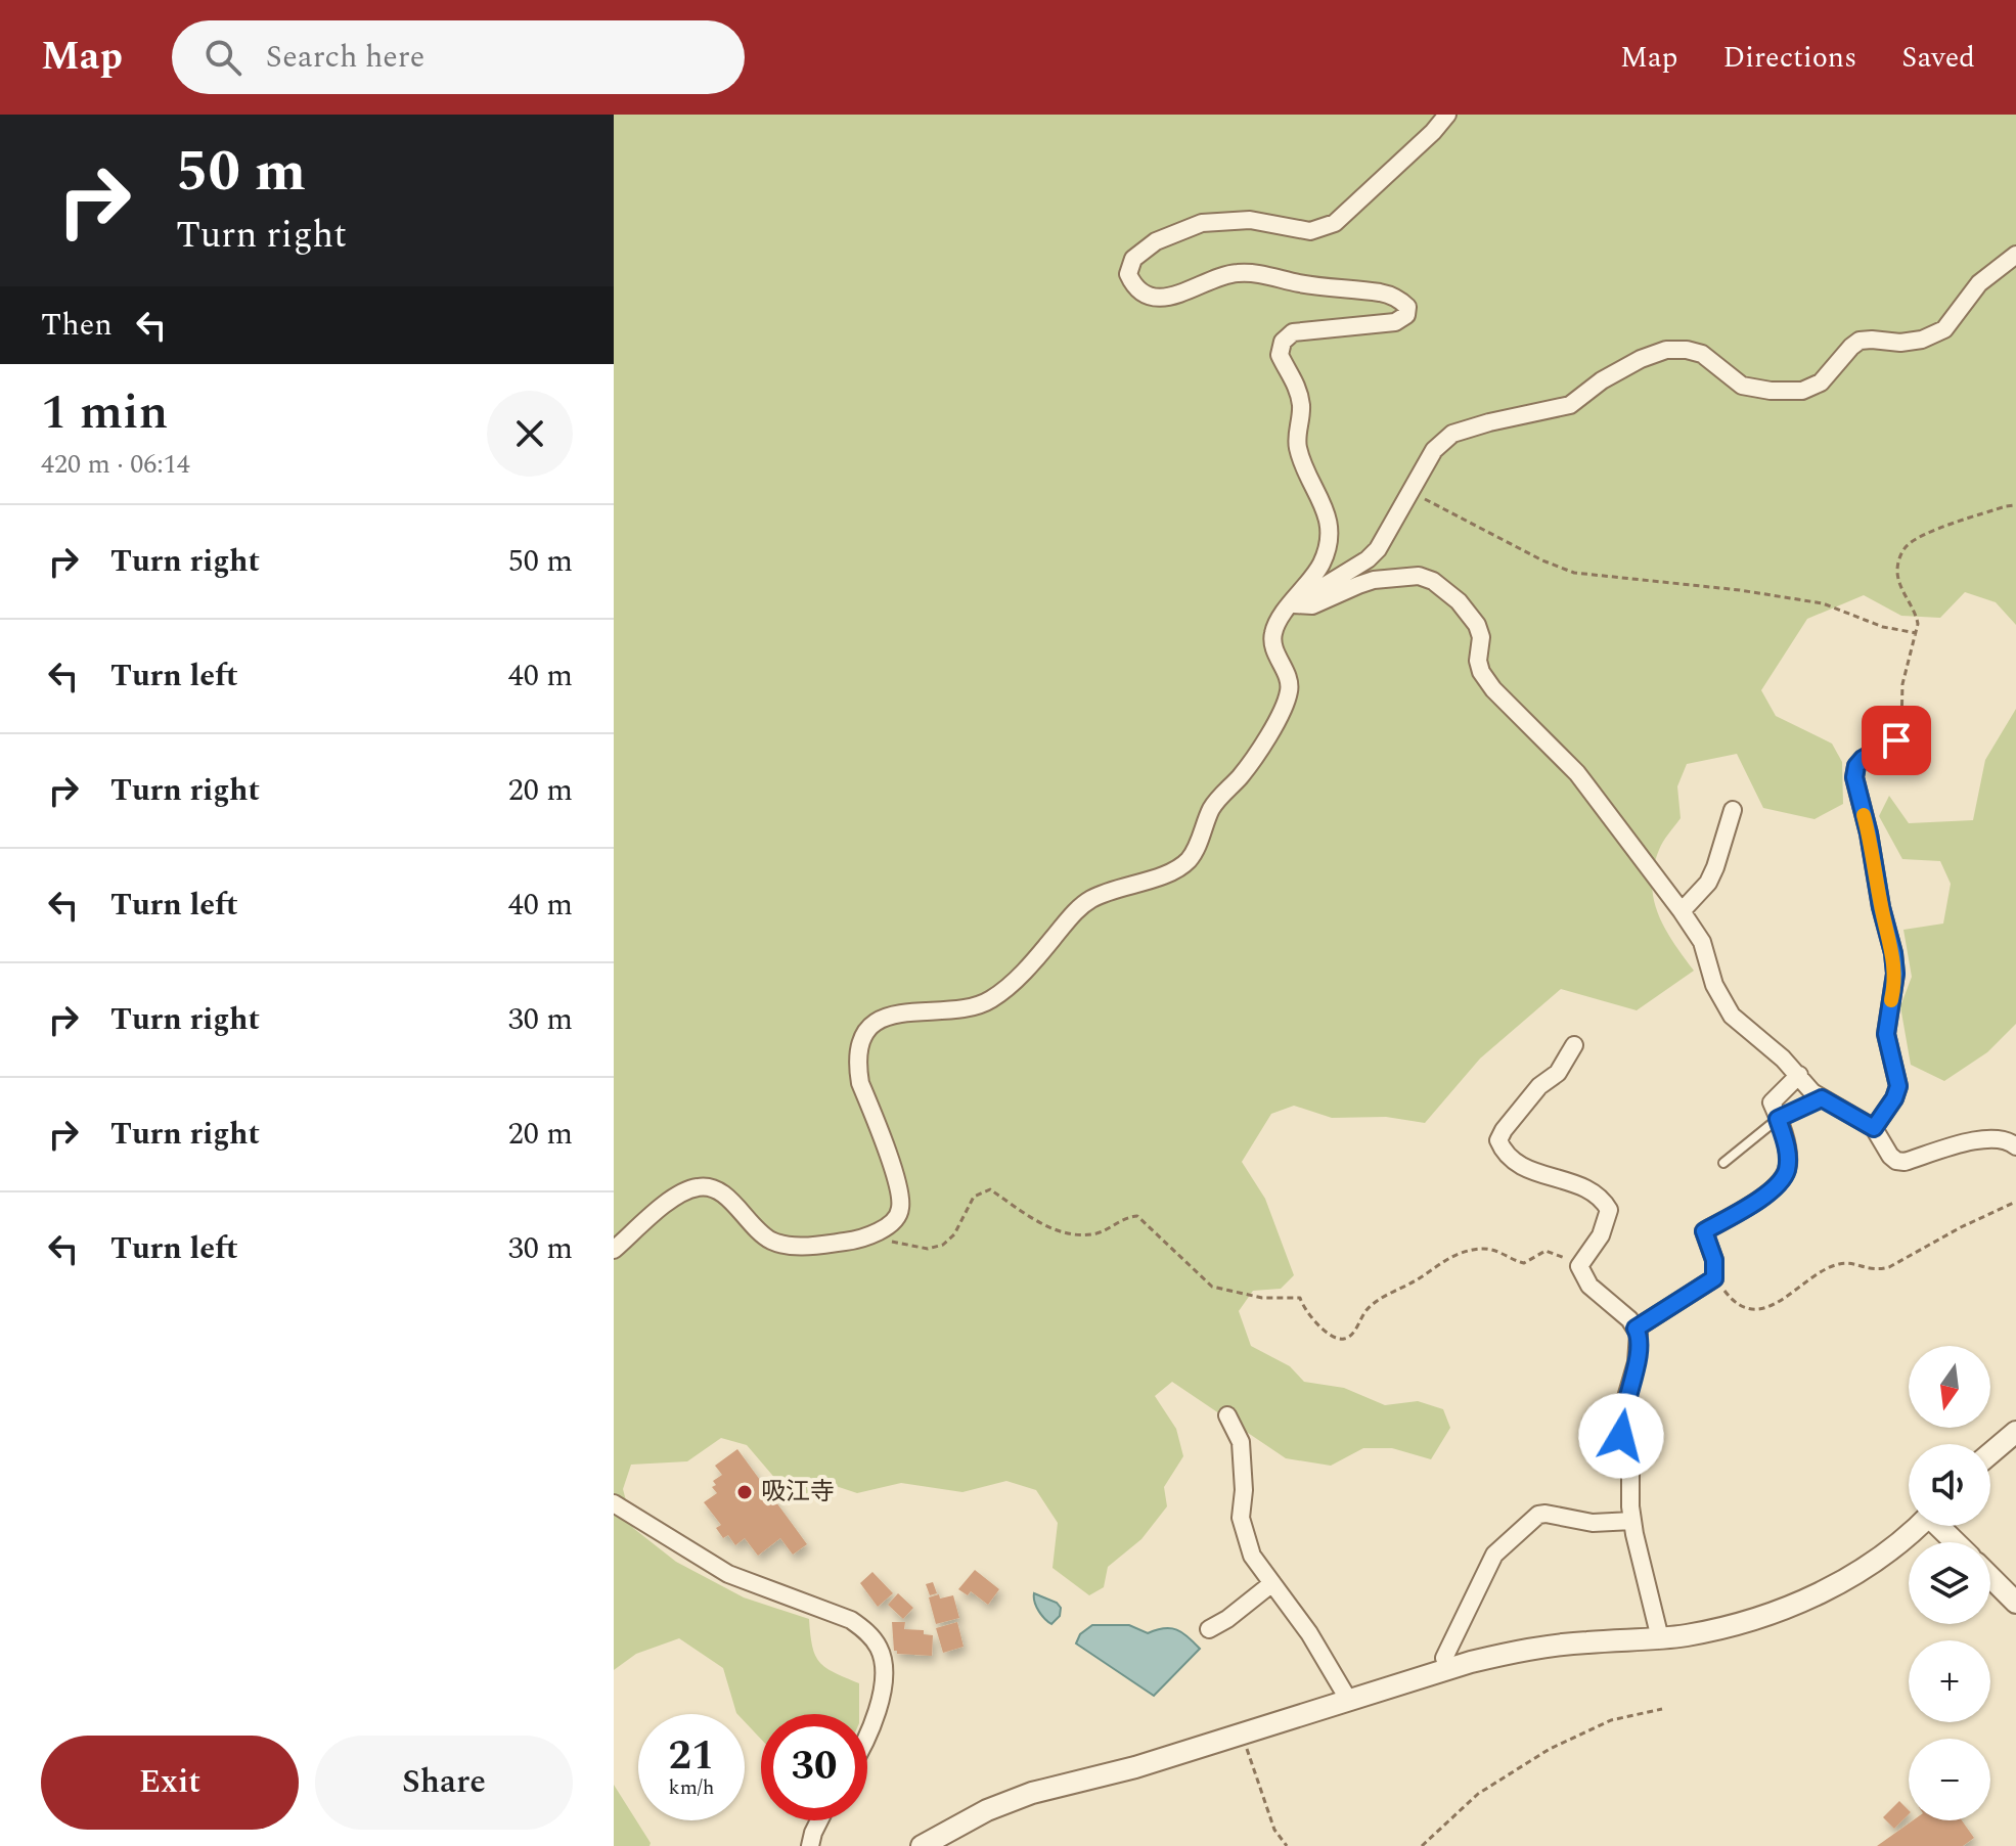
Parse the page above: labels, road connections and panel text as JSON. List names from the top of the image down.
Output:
{
  "places": ["吸江寺"],
  "north": "bottom",
  "page": {
    "header": "Map",
    "search": "Search here",
    "nav": ["Map", "Directions", "Saved"],
    "turn": ["50 m", "Turn right"],
    "then": "Then",
    "heading": ["1 min", "420 m · 06:14"],
    "list": [
      {
        "name": "Turn right",
        "value": "50 m"
      },
      {
        "name": "Turn left",
        "value": "40 m"
      },
      {
        "name": "Turn right",
        "value": "20 m"
      },
      {
        "name": "Turn left",
        "value": "40 m"
      },
      {
        "name": "Turn right",
        "value": "30 m"
      },
      {
        "name": "Turn right",
        "value": "20 m"
      },
      {
        "name": "Turn left",
        "value": "30 m"
      }
    ],
    "map_buttons": ["+", "−"],
    "speed": "21 km/h",
    "limit": "30",
    "buttons": ["Exit", "Share"]
  }
}
